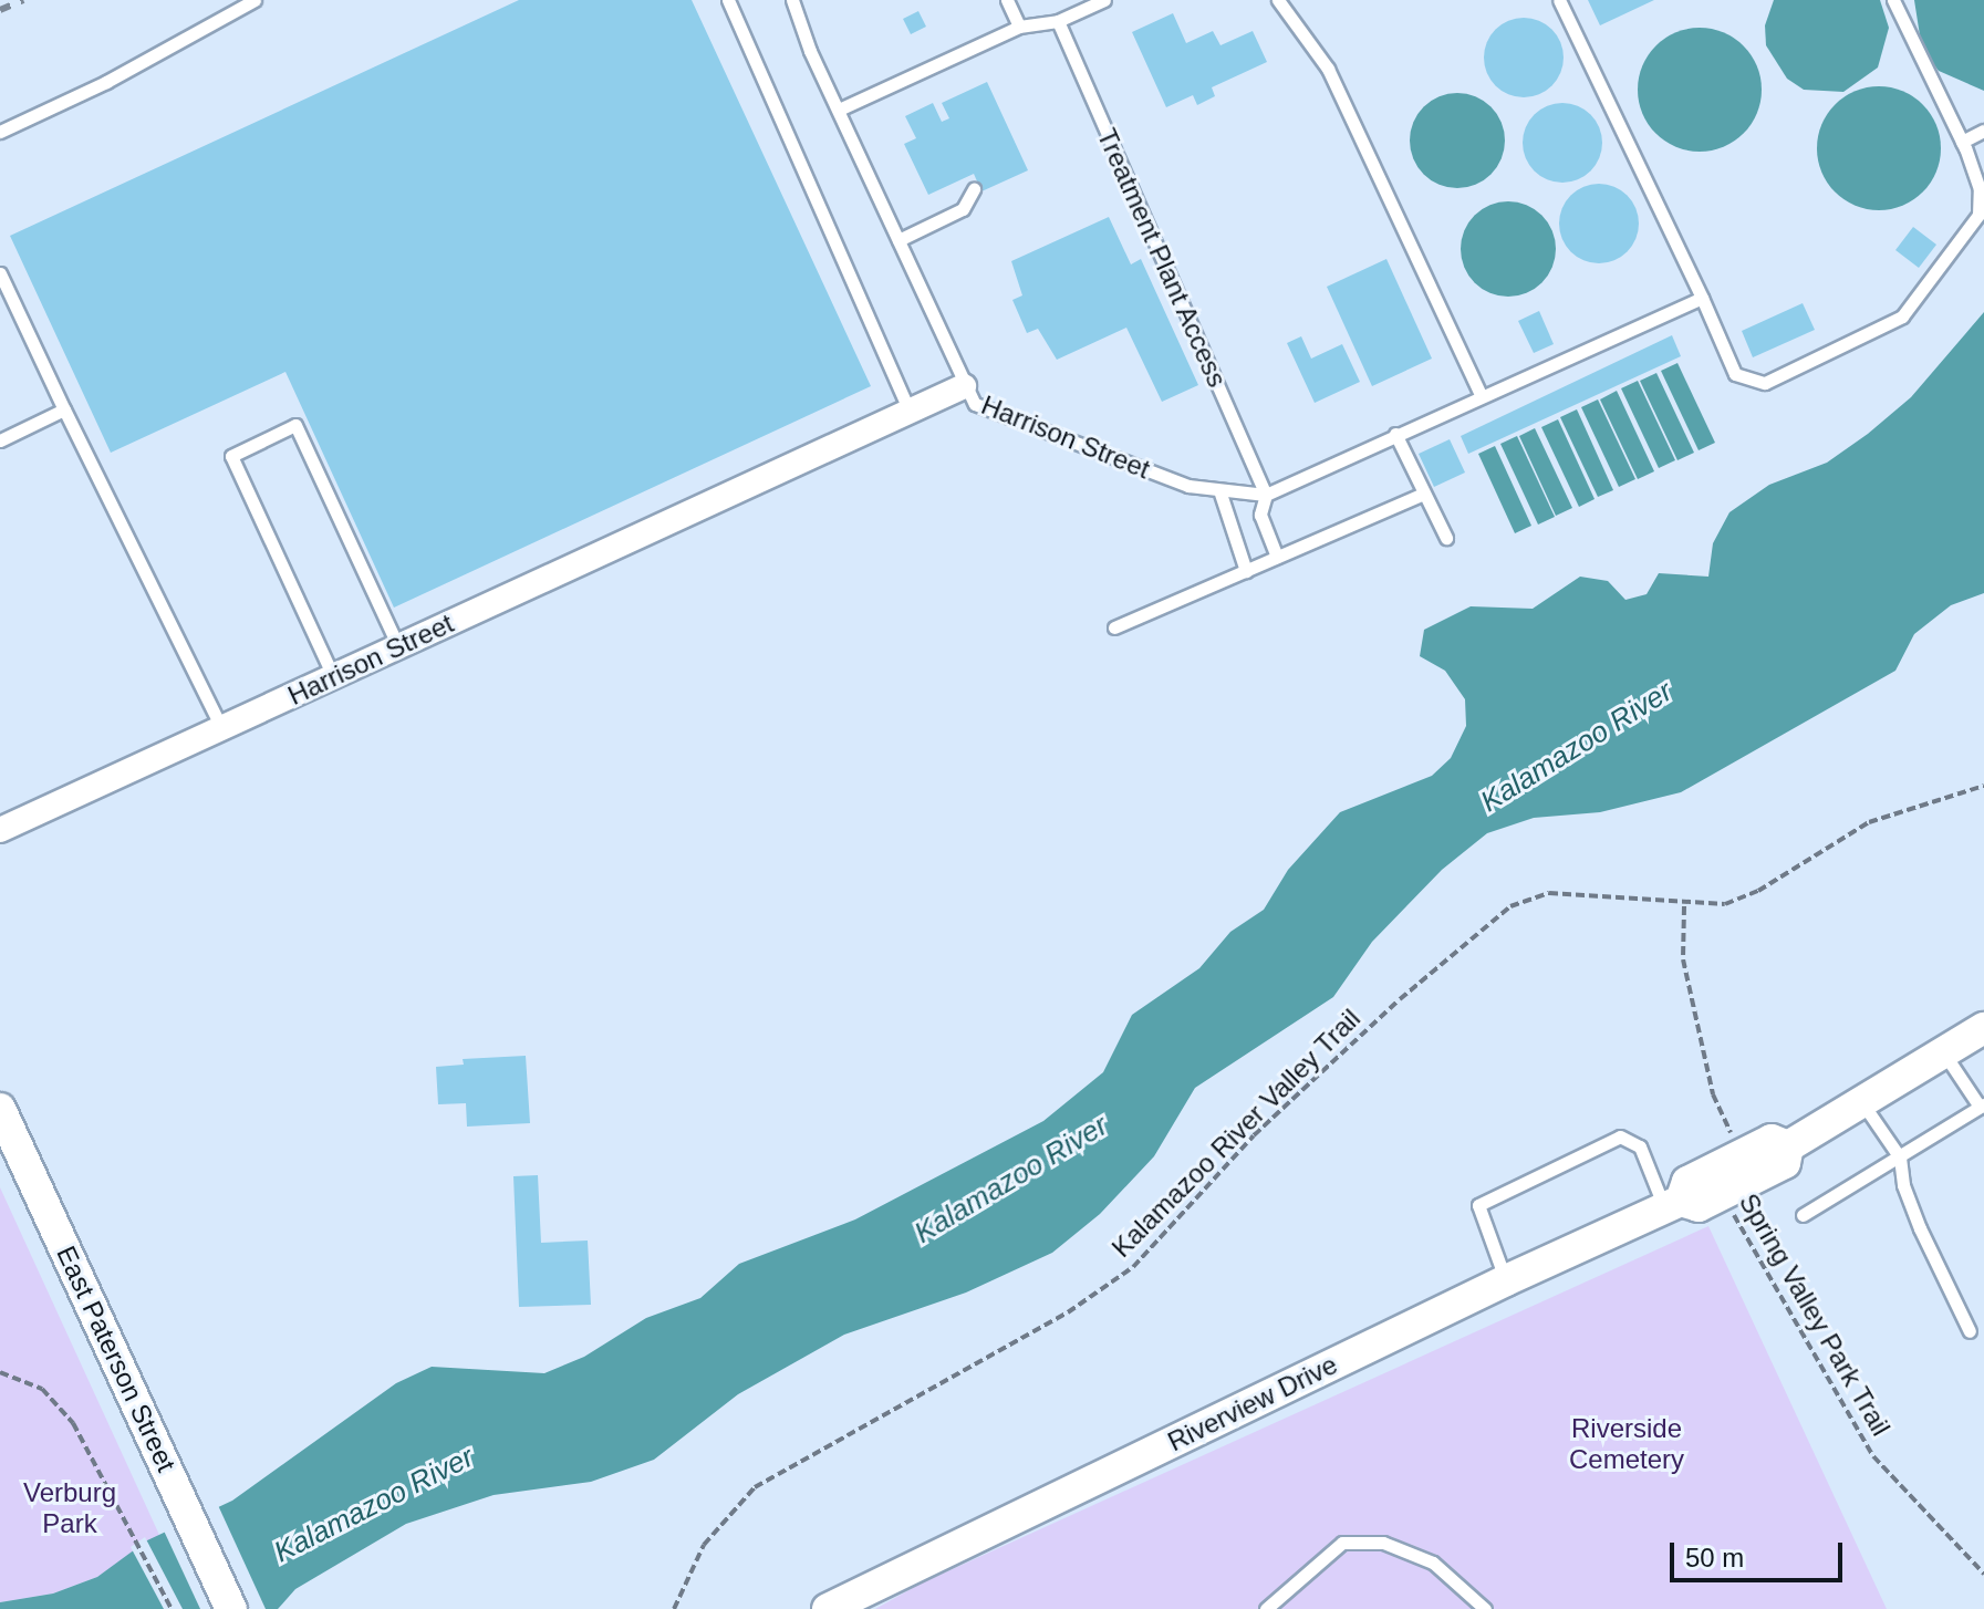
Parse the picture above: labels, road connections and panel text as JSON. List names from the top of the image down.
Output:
{
  "streets": {
    "street": ["Harrison Street", "East Paterson Street", "Riverview Drive"],
    "lane": ["Treatment Plant Access"],
    "path": ["Kalamazoo River Valley Trail", "Spring Valley Park Trail"]
  },
  "crossings": [
    ["Treatment Plant Access", "Harrison Street"],
    ["Kalamazoo River Valley Trail", "Spring Valley Park Trail"],
    ["Spring Valley Park Trail", "Riverview Drive"]
  ],
  "water": ["Kalamazoo River"],
  "parks": ["Riverside Cemetery", "Verburg Park"],
  "scale_bar": "50 m"
}
